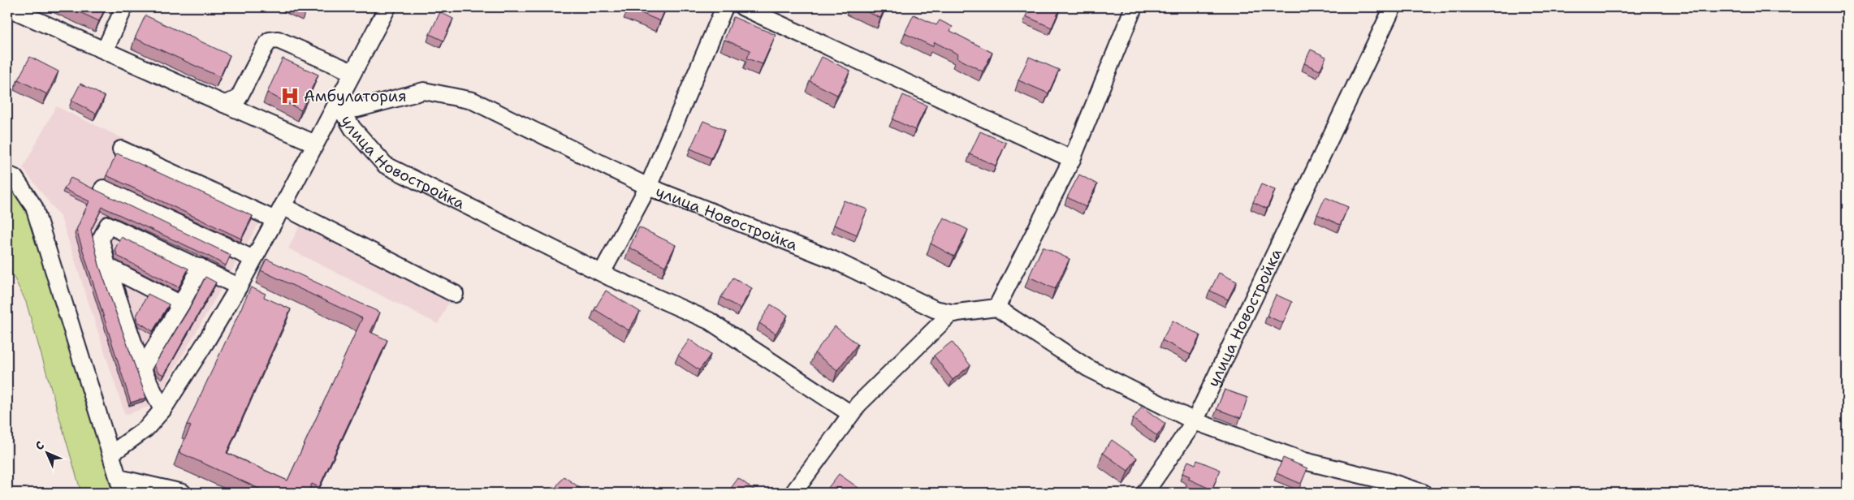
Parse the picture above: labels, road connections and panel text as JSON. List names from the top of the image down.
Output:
{
  "streets": {
    "street": ["улица Новостройка"]
  },
  "places": {
    "hospital": ["Амбулатория"]
  },
  "north": "top left"
}
